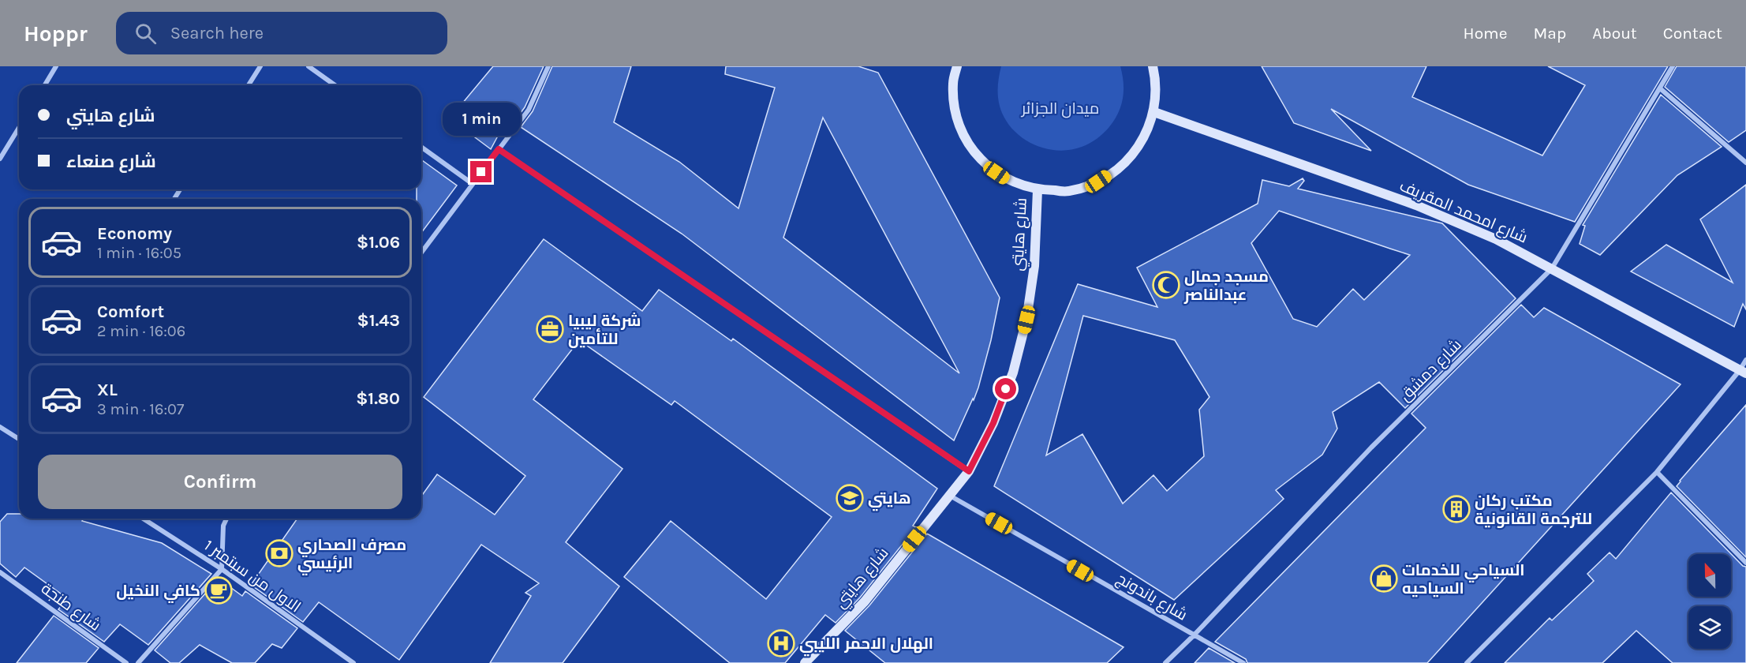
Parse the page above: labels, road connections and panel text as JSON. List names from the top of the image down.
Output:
{
  "streets": {
    "street": [
      "شارع امحمد المقريف",
      "شارع هايتي",
      "شارع دمشق",
      "الاول من سبتمبر 1",
      "شارع باندونج",
      "شارع طنجة"
    ]
  },
  "crossings": [
    ["شارع امحمد المقريف", "شارع دمشق"],
    ["شارع هايتي", "شارع باندونج"],
    ["شارع دمشق", "شارع باندونج"]
  ],
  "parks": ["ميدان الجزائر"],
  "places": {
    "mosque": ["مسجد جمال عبدالناصر"],
    "office": ["شركة ليبيا للتأمين"],
    "school or university": ["هايتي"],
    "building": ["مكتب ركان للترجمة القانونية"],
    "bank": ["مصرف الصحاري الرئيسي"],
    "shop": ["السياحي للخدمات السياحيه"],
    "cafe": ["كافي النخيل"],
    "hospital": ["الهلال الاحمر الليبي"]
  },
  "north": "top",
  "page": {
    "header": "Hoppr",
    "search": "Search here",
    "nav": [
      "Home",
      "Map",
      "About",
      "Contact"
    ],
    "banner": ["شارع هايتي", "شارع صنعاء"],
    "bubble": "1 min",
    "list": [
      {
        "name": "Economy",
        "note": "1 min · 16:05",
        "value": "$1.06"
      },
      {
        "name": "Comfort",
        "note": "2 min · 16:06",
        "value": "$1.43"
      },
      {
        "name": "XL",
        "note": "3 min · 16:07",
        "value": "$1.80"
      }
    ],
    "buttons": "Confirm"
  }
}
